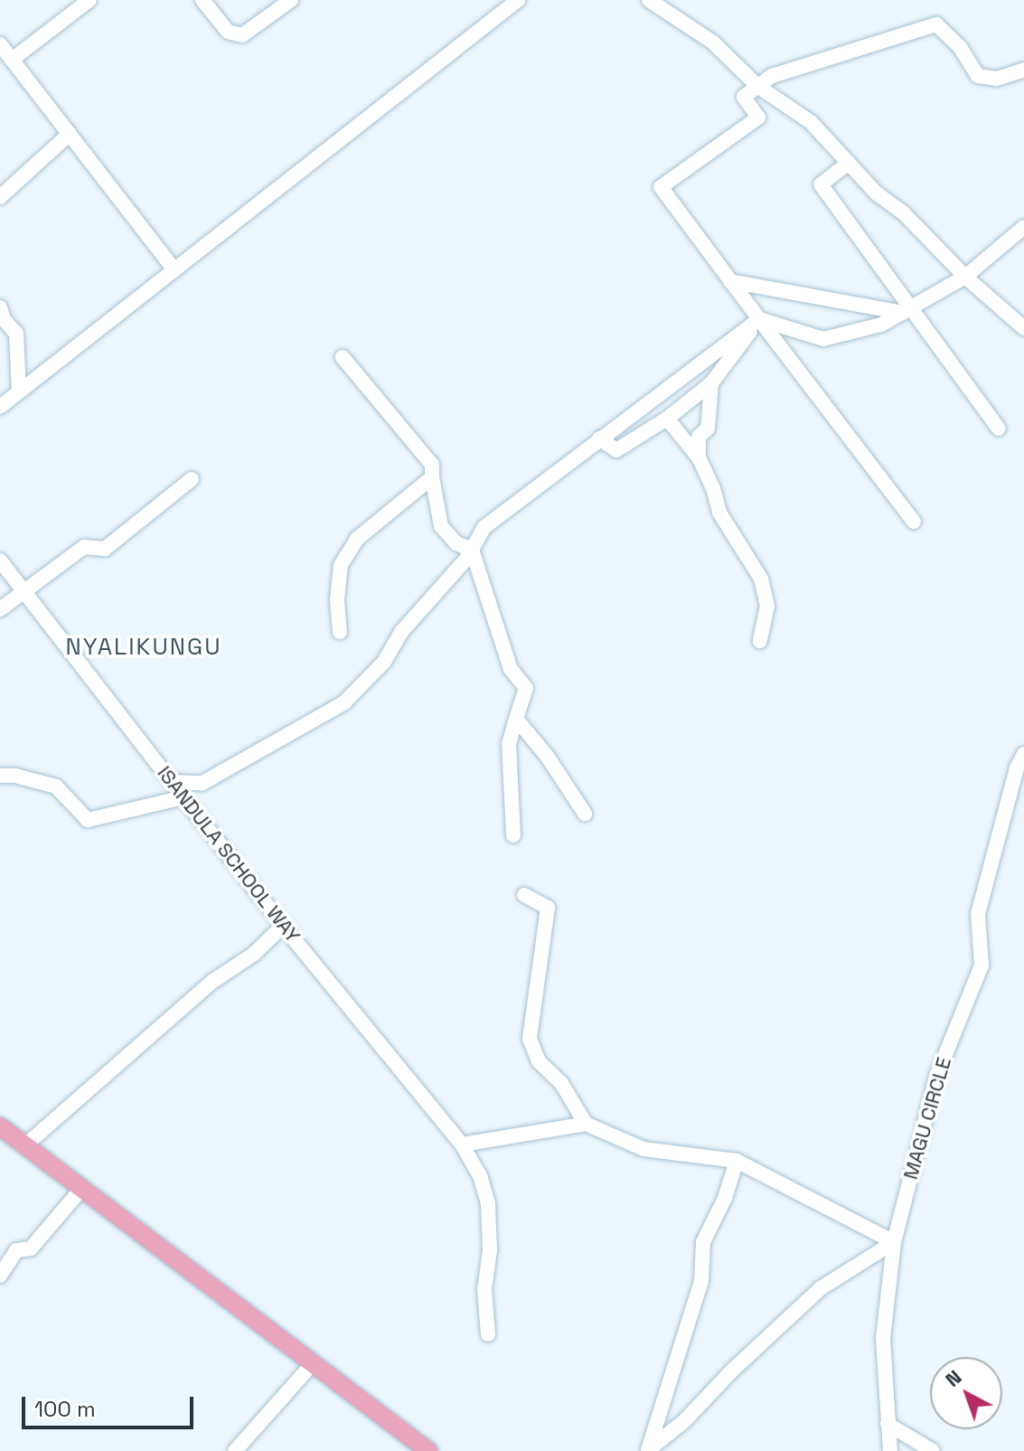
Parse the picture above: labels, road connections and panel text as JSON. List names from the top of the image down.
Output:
{
  "streets": {
    "street": ["ISANDULA SCHOOL WAY", "MAGU CIRCLE"]
  },
  "districts": ["NYALIKUNGU"],
  "scale_bar": "100 m",
  "north": "top left"
}
